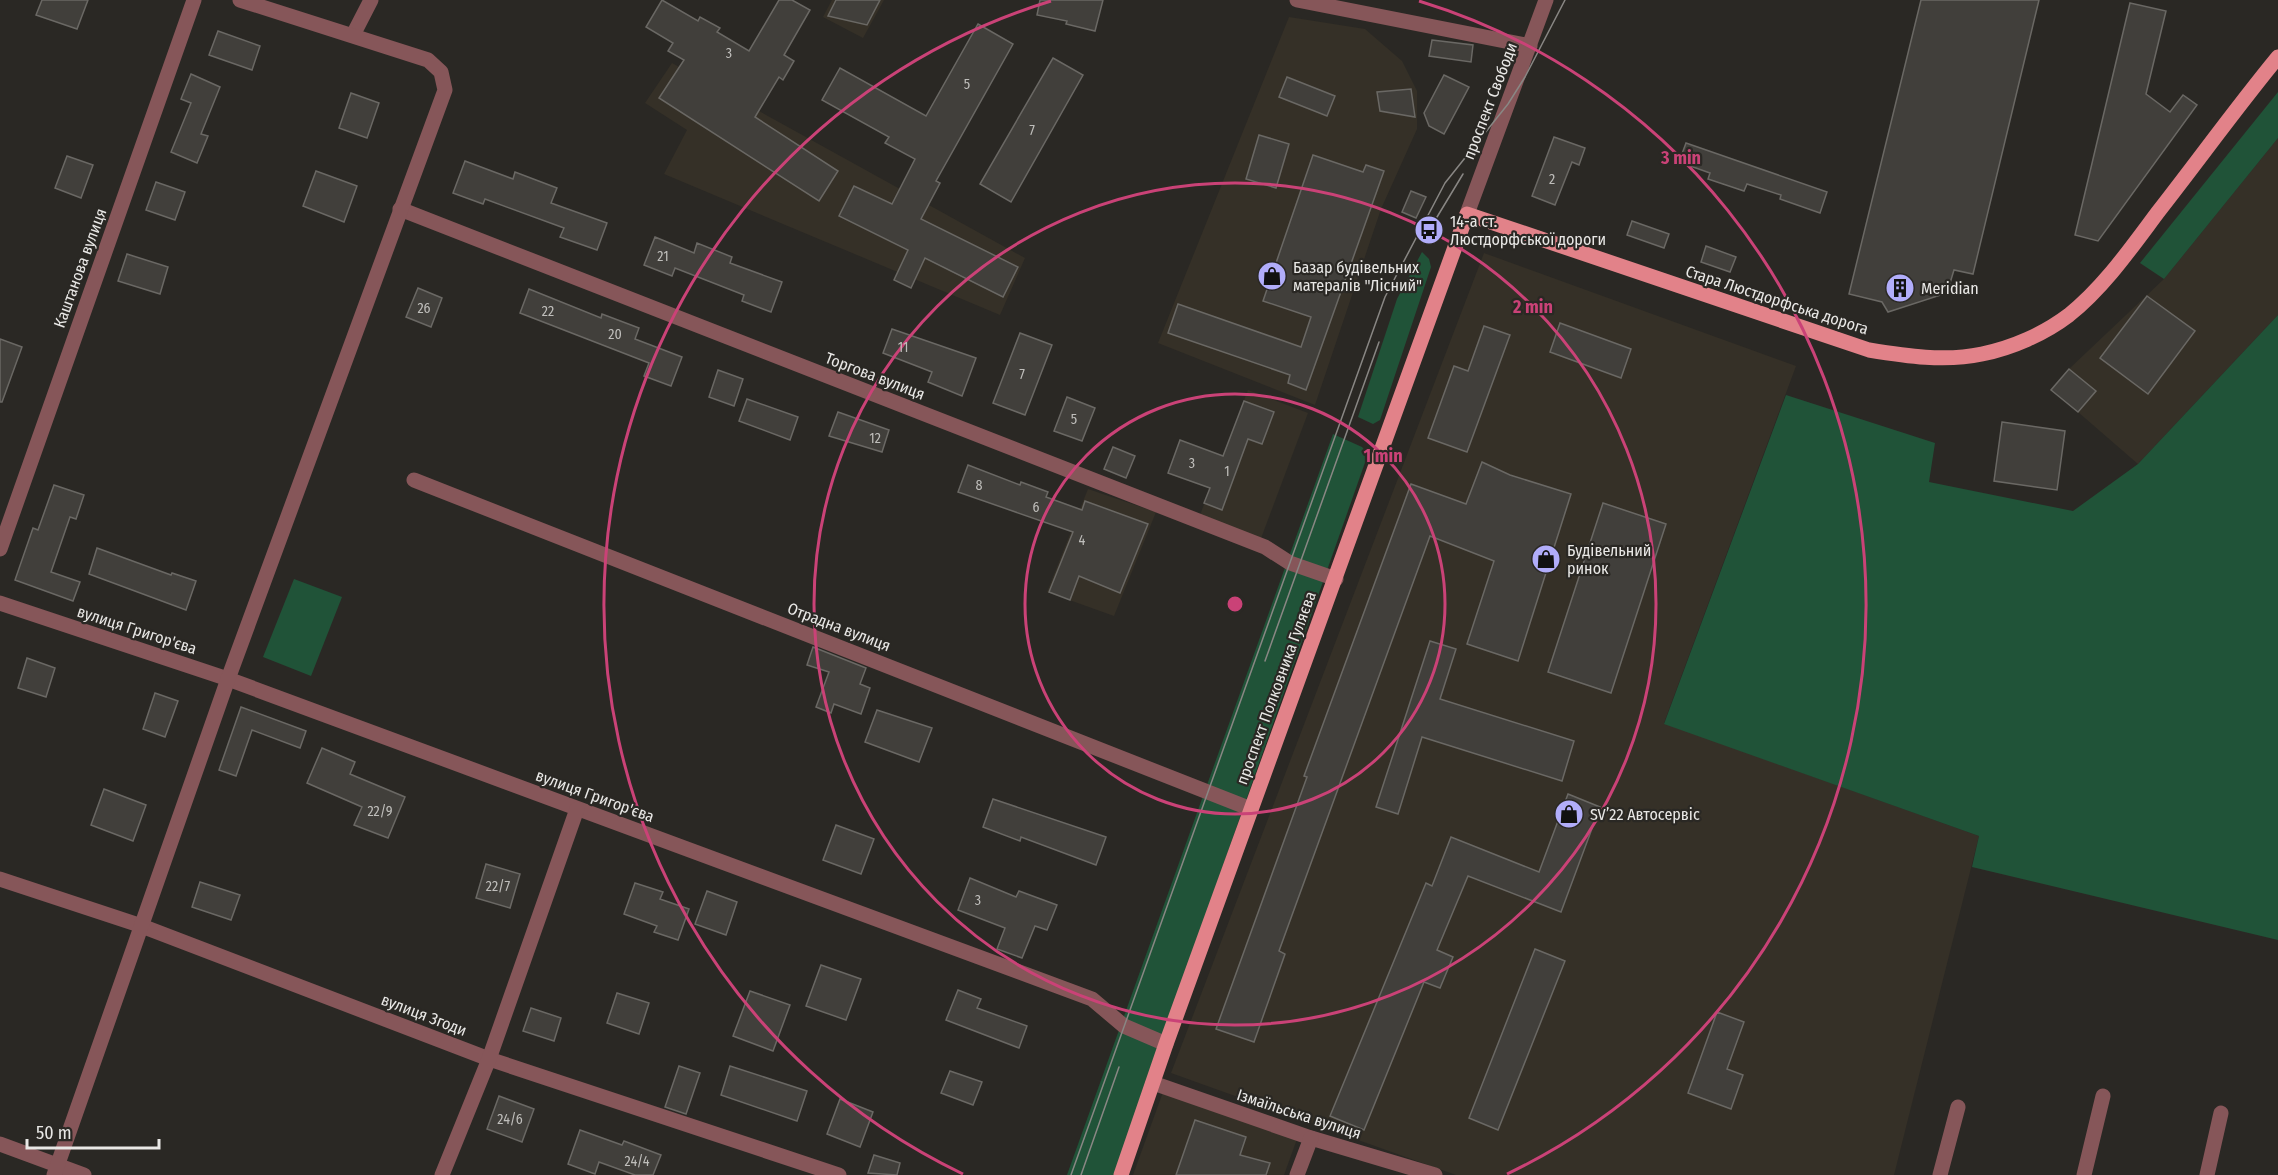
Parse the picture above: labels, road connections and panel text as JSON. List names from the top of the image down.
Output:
{
  "streets": {
    "main road": ["Стара Люстдорфська дорога", "проспект Полковника Гуляєва"],
    "street": [
      "проспект Свободи",
      "Каштанова вулиця",
      "Торгова вулиця",
      "Отрадна вулиця",
      "вулиця Григор'єва",
      "вулиця Згоди",
      "Ізмаїльська вулиця"
    ]
  },
  "crossings": [
    ["проспект Свободи", "Стара Люстдорфська дорога"],
    ["проспект Свободи", "проспект Полковника Гуляєва"],
    ["Стара Люстдорфська дорога", "проспект Полковника Гуляєва"],
    ["Торгова вулиця", "проспект Полковника Гуляєва"],
    ["Отрадна вулиця", "проспект Полковника Гуляєва"],
    ["вулиця Григор'єва", "проспект Полковника Гуляєва"],
    ["проспект Полковника Гуляєва", "Ізмаїльська вулиця"]
  ],
  "places": {
    "bus stop": ["14-а ст. Люстдорфської дороги"],
    "shop": ["Базар будівельних матералів \"Лісний\"", "Будівельний ринок", "SV’22 Автосервіс"],
    "building": ["Meridian"]
  },
  "house_numbers": [
    "3",
    "5",
    "7",
    "2",
    "21",
    "26",
    "22",
    "20",
    "11",
    "7",
    "5",
    "12",
    "3",
    "1",
    "8",
    "6",
    "4",
    "22/9",
    "22/7",
    "3",
    "24/6",
    "24/4"
  ],
  "scale_bar": "50 m",
  "rings": ["3 min", "2 min", "1 min"]
}
